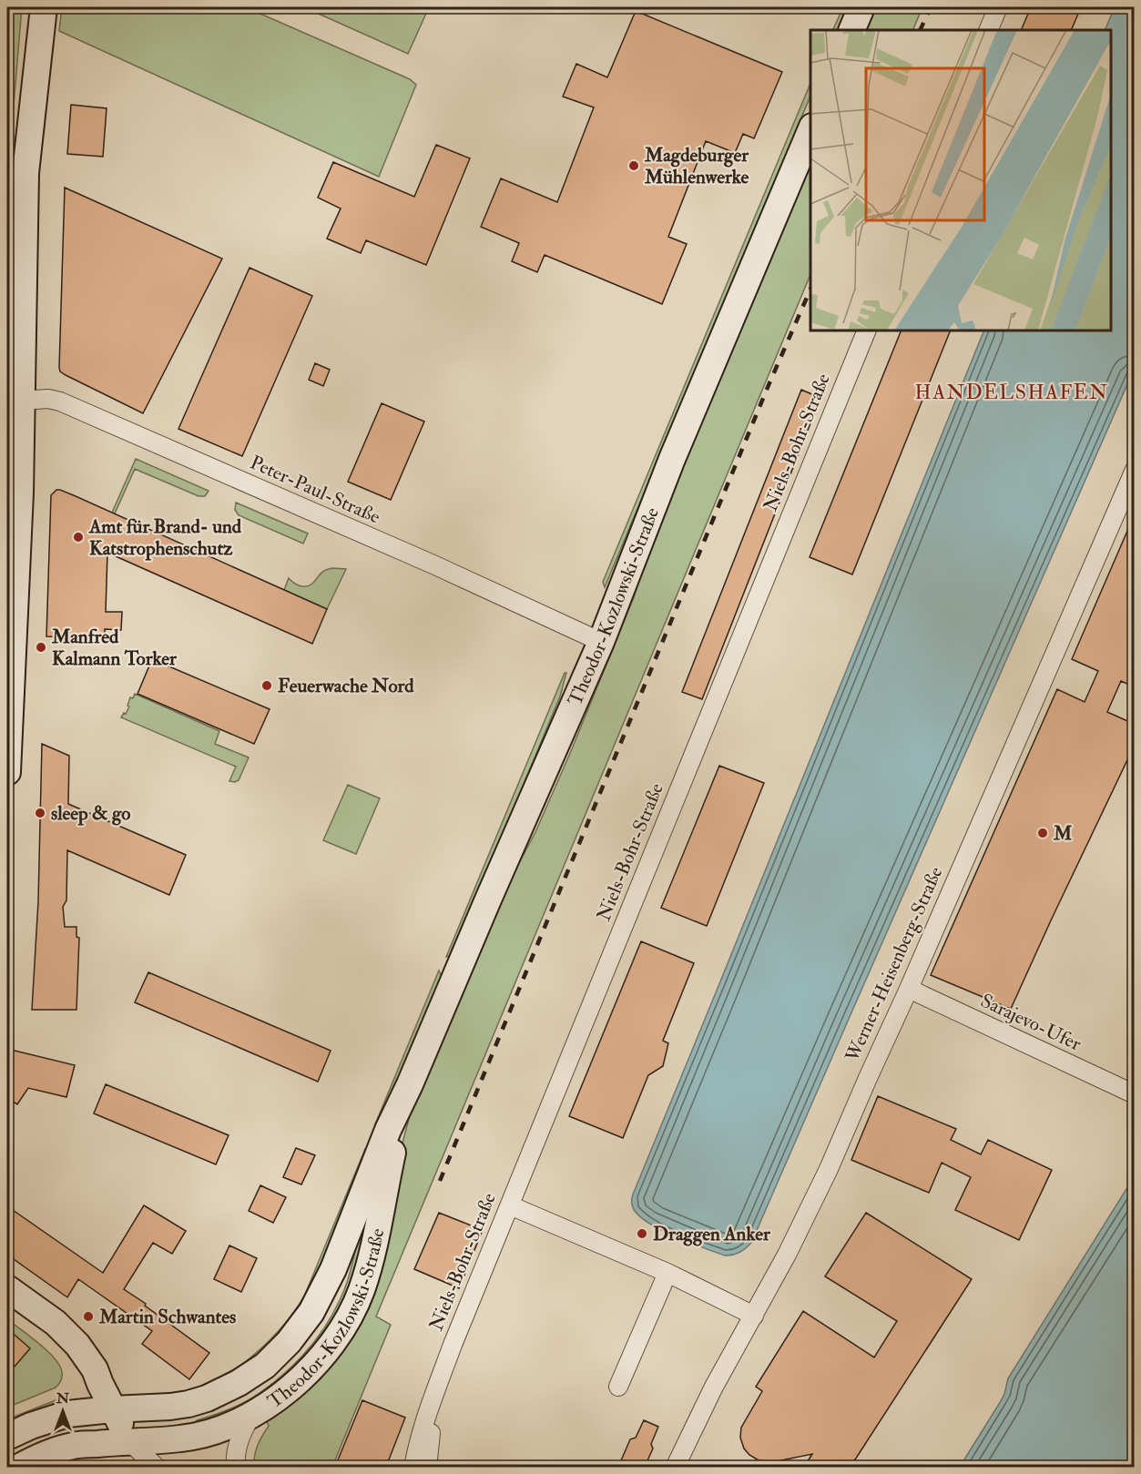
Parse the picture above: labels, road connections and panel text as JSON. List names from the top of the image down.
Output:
{
  "streets": {
    "main road": ["Theodor-Kozlowski-Straße"],
    "street": [
      "Niels-Bohr-Straße",
      "Peter-Paul-Straße",
      "Werner-Heisenberg-Straße",
      "Sarajevo-Ufer"
    ]
  },
  "crossings": [
    ["Peter-Paul-Straße", "Theodor-Kozlowski-Straße"],
    ["Werner-Heisenberg-Straße", "Sarajevo-Ufer"]
  ],
  "districts": ["HANDELSHAFEN"],
  "places": [
    "Magdeburger Mühlenwerke",
    "Amt für Brand- und Katstrophenschutz",
    "Manfred Kalmann Torker",
    "Feuerwache Nord",
    "sleep & go",
    "M",
    "Draggen Anker",
    "Martin Schwantes"
  ],
  "north": "top"
}
